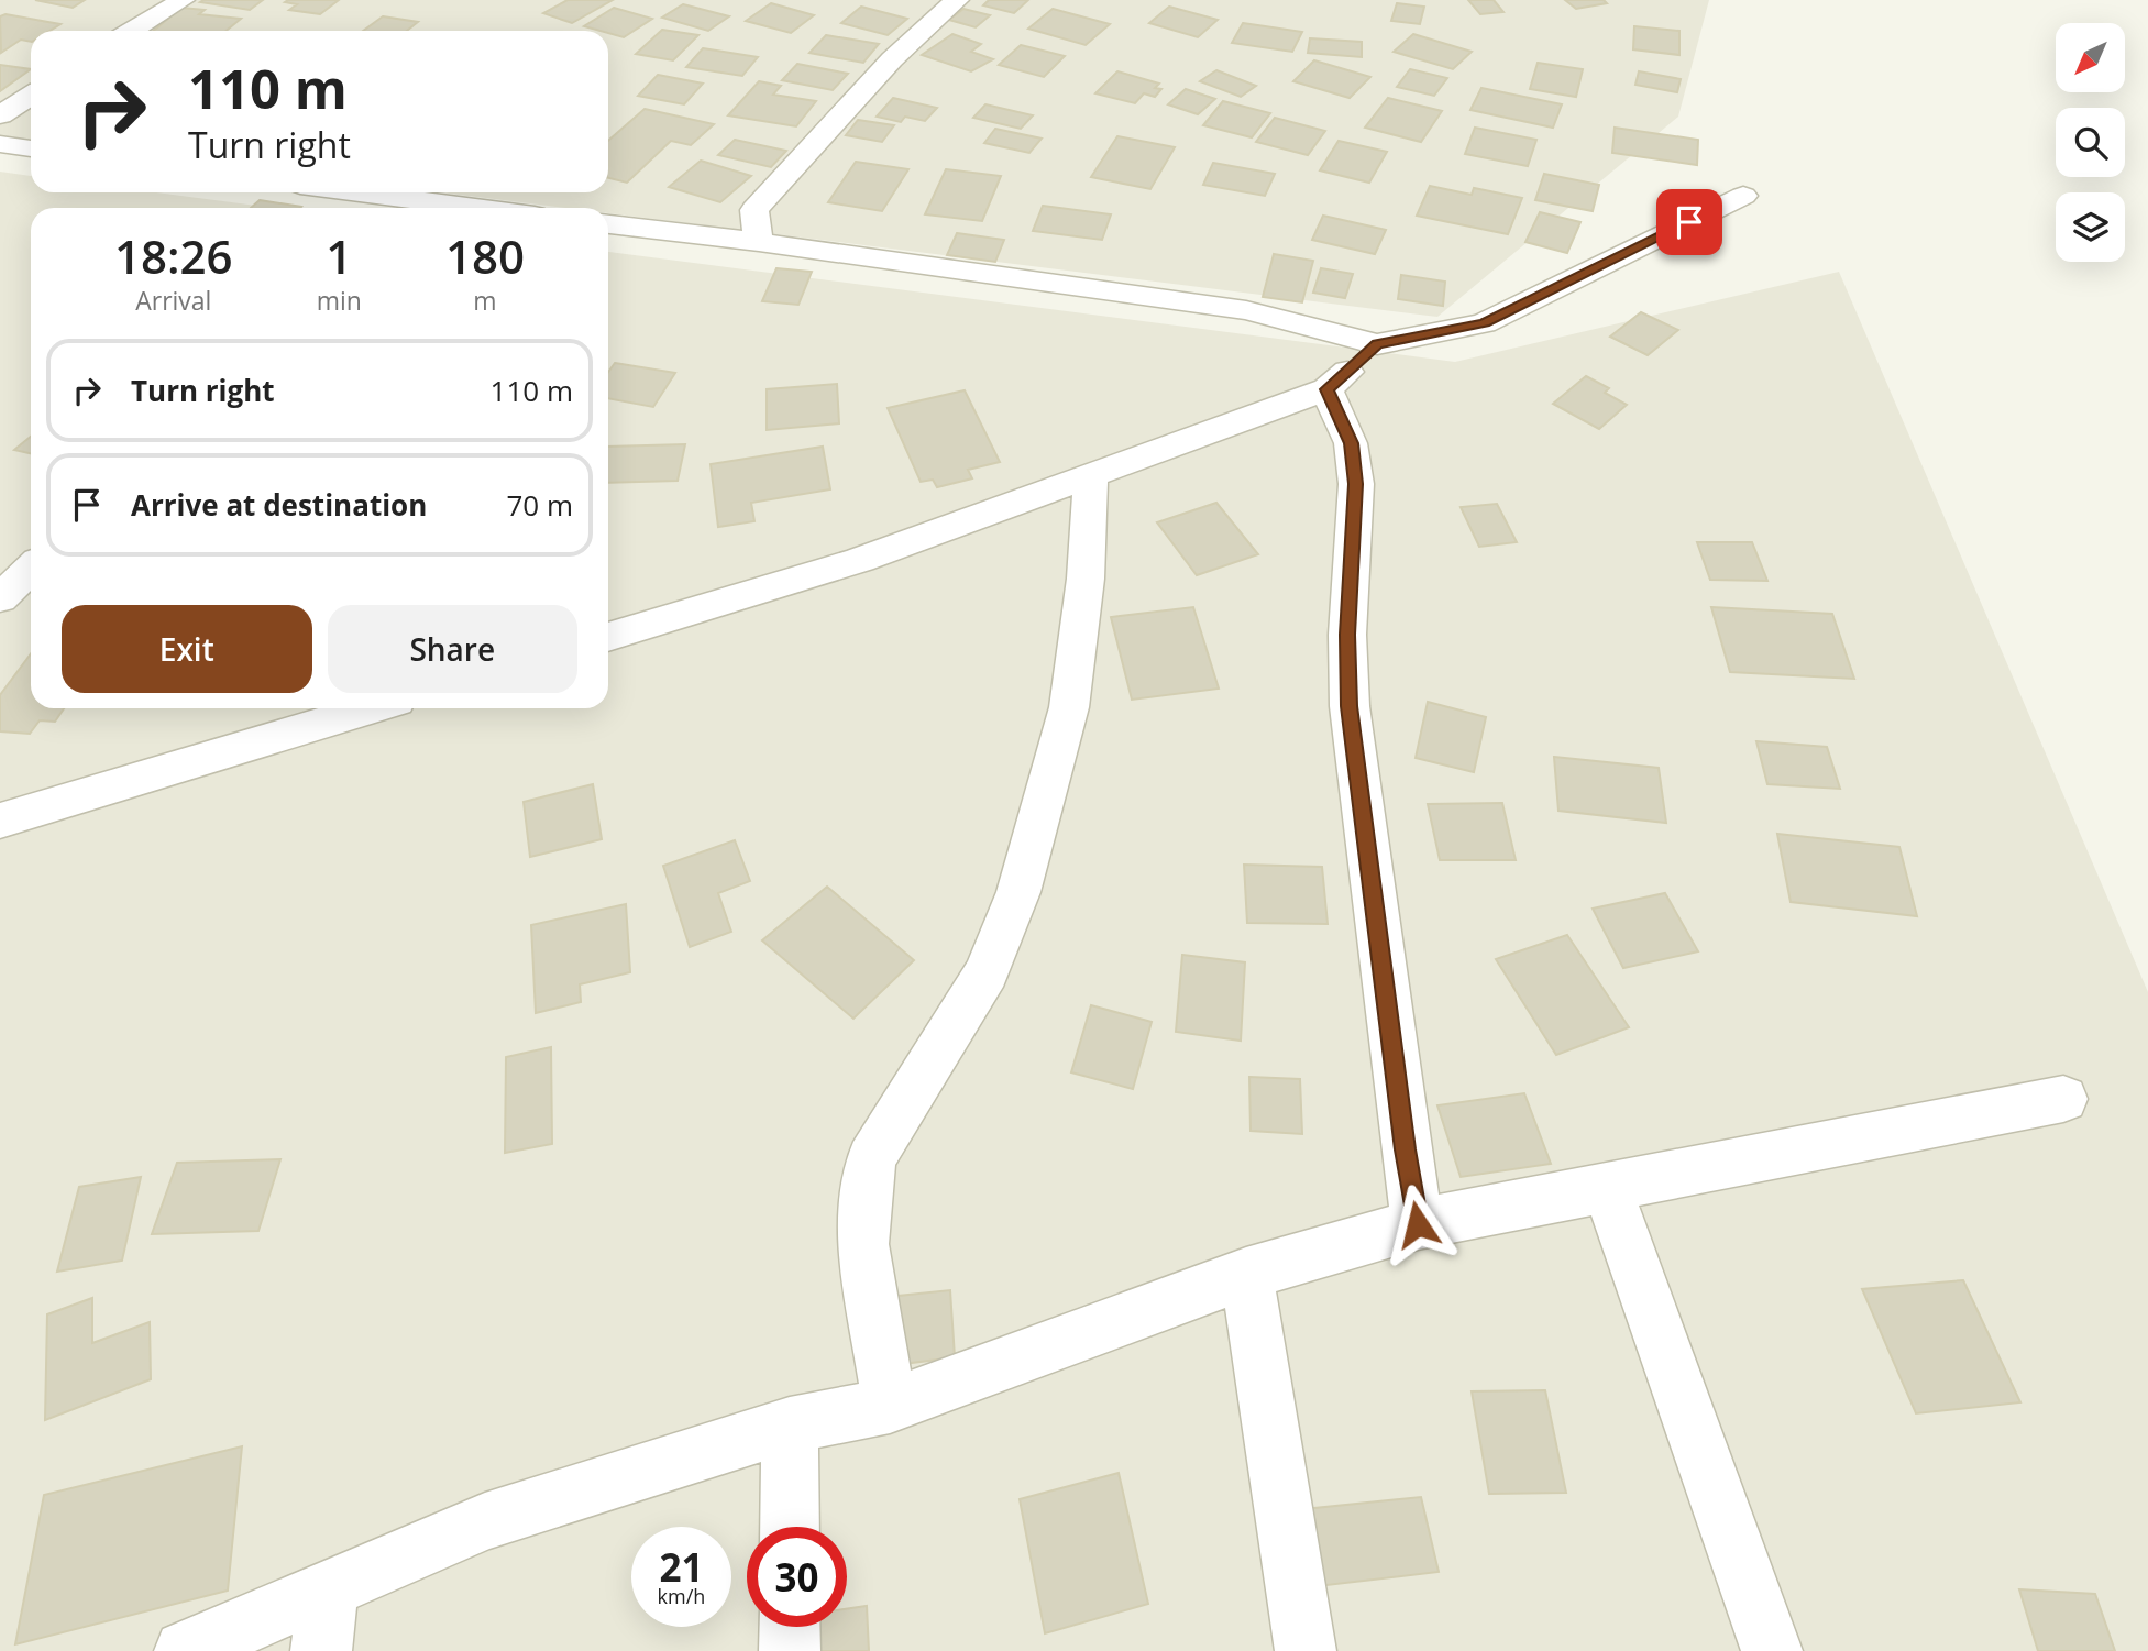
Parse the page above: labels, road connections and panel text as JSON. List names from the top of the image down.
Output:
{
  "north": "bottom left",
  "page": {
    "turn": ["110 m", "Turn right"],
    "eta": [
      "18:26",
      "Arrival",
      "1",
      "min",
      "180",
      "m"
    ],
    "list": [
      {
        "name": "Turn right",
        "value": "110 m"
      },
      {
        "name": "Arrive at destination",
        "value": "70 m"
      }
    ],
    "buttons": ["Exit", "Share"],
    "speed": "21 km/h",
    "limit": "30"
  }
}
